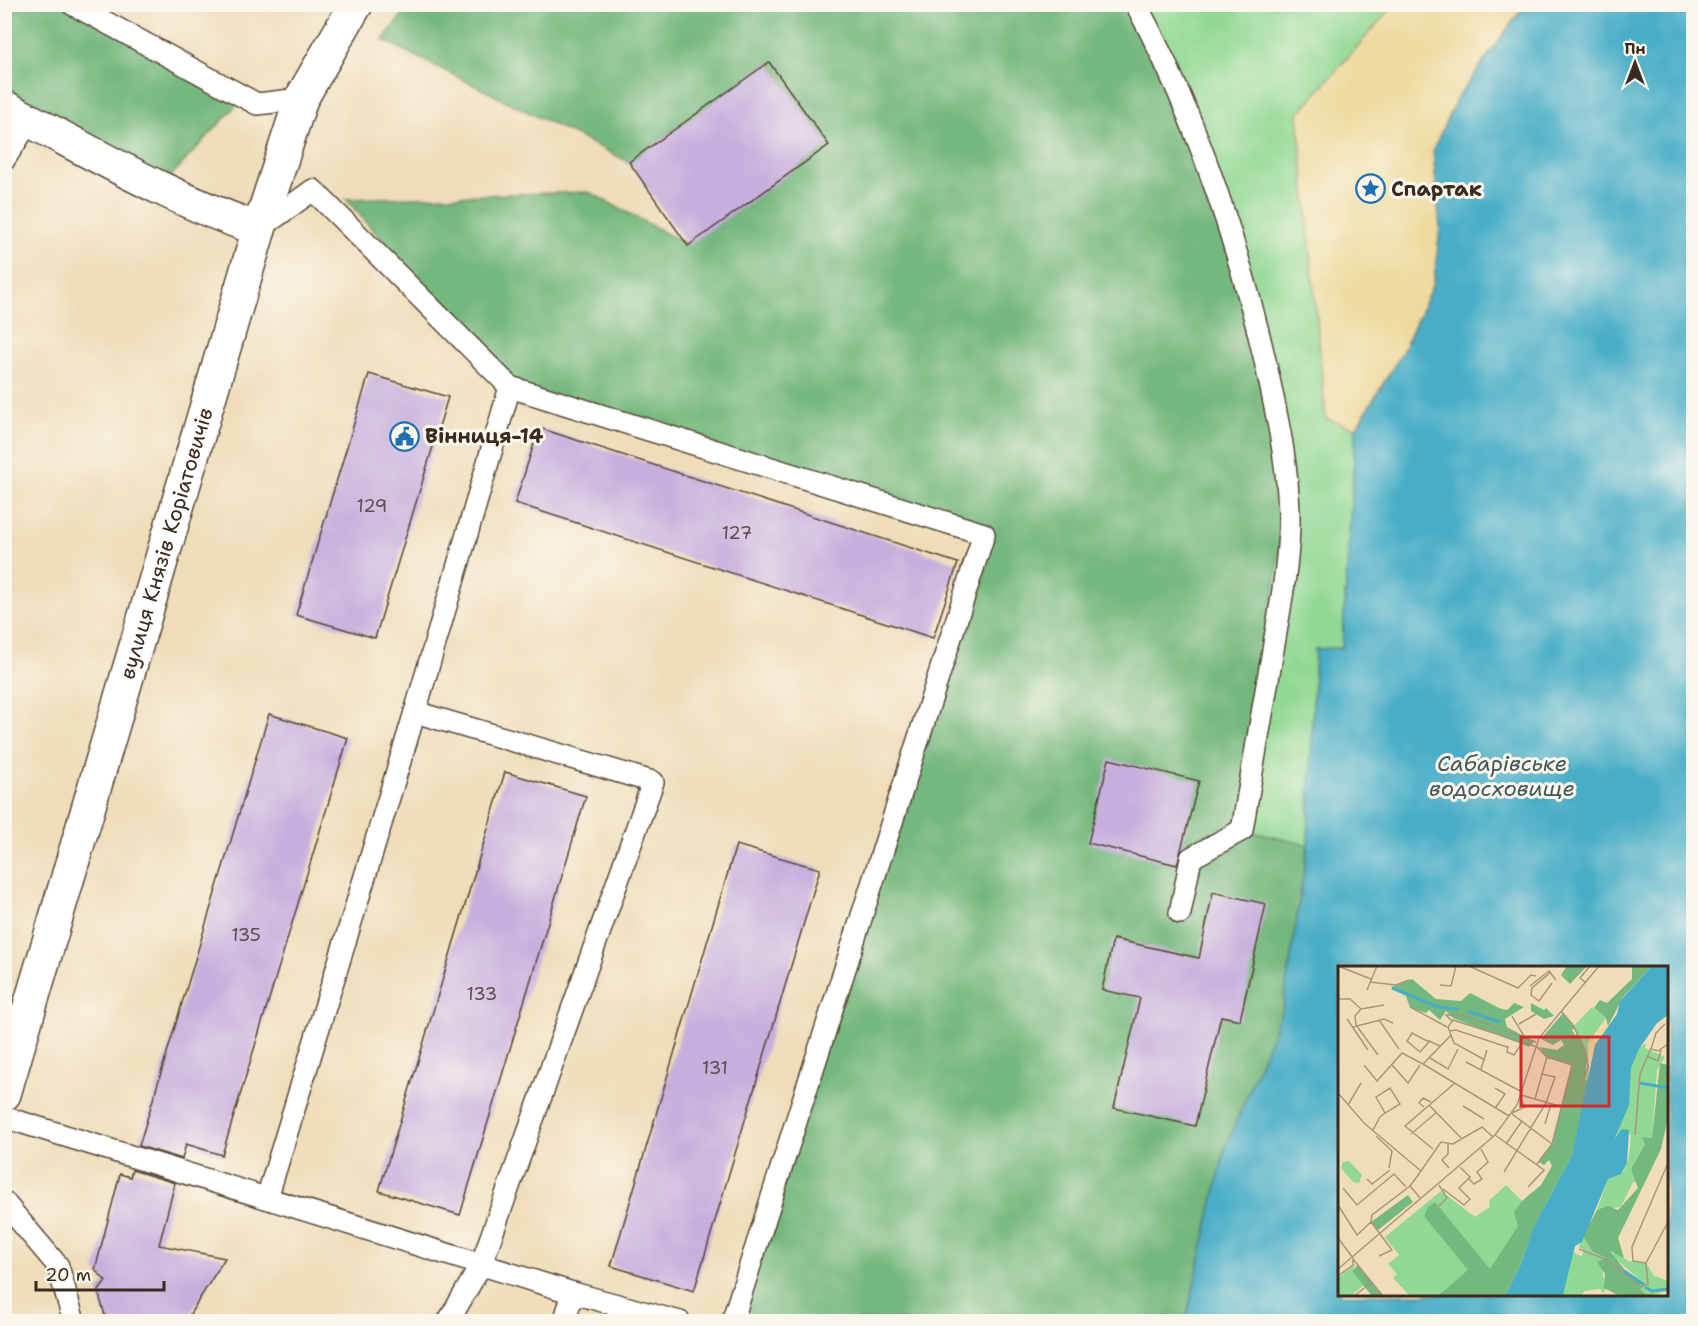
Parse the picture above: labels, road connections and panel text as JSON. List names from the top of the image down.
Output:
{
  "streets": {
    "main road": ["вулиця Князів Коріатовичів"]
  },
  "water": ["Сабарівське водосховище"],
  "places": {
    "place": ["Спартак"],
    "public building": ["Вінниця-14"]
  },
  "house_numbers": [
    "129",
    "127",
    "135",
    "133",
    "131"
  ],
  "scale_bar": "20 m",
  "north": "top"
}
